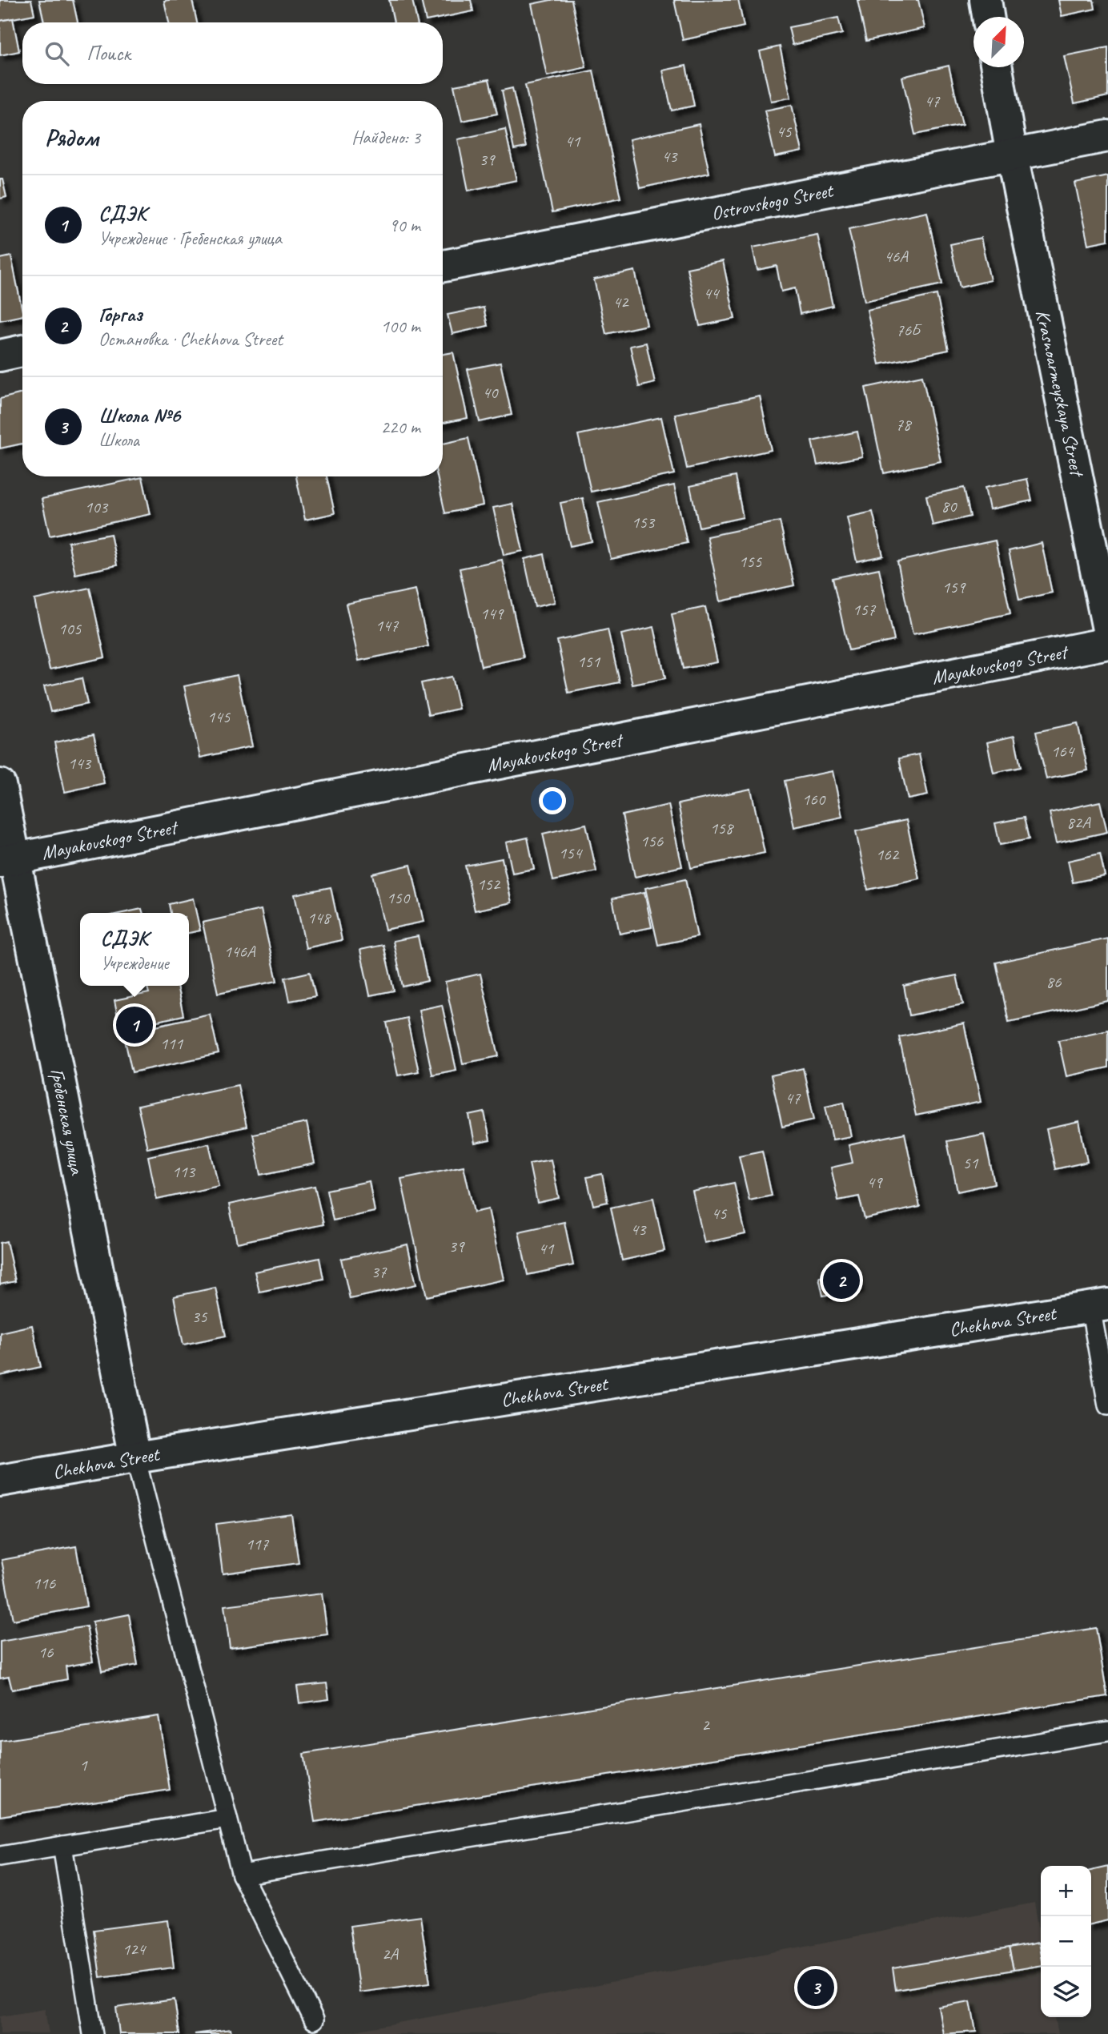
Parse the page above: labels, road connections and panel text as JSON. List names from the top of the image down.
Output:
{
  "streets": {
    "street": [
      "Ostrovskogo Street",
      "Krasnoarmeyskaya Street",
      "Mayakovskogo Street",
      "Гребенская улица",
      "Chekhova Street"
    ]
  },
  "crossings": [
    ["Ostrovskogo Street", "Krasnoarmeyskaya Street"],
    ["Mayakovskogo Street", "Гребенская улица"],
    ["Гребенская улица", "Chekhova Street"]
  ],
  "house_numbers": [
    "47",
    "45",
    "41",
    "43",
    "39",
    "46А",
    "44",
    "42",
    "76Б",
    "40",
    "78",
    "80",
    "103",
    "153",
    "155",
    "159",
    "157",
    "149",
    "147",
    "105",
    "151",
    "145",
    "164",
    "143",
    "160",
    "82А",
    "158",
    "156",
    "154",
    "162",
    "152",
    "150",
    "148",
    "146А",
    "86",
    "111",
    "47",
    "51",
    "113",
    "49",
    "45",
    "43",
    "39",
    "41",
    "37",
    "35",
    "117",
    "116",
    "16",
    "2",
    "1",
    "124",
    "2А"
  ],
  "north": "top right",
  "page": {
    "search": "Поиск",
    "heading": ["Рядом", "Найдено: 3"],
    "list": [
      {
        "mark": "1",
        "name": "СДЭК",
        "note": "Учреждение · Гребенская улица",
        "value": "90 m"
      },
      {
        "mark": "2",
        "name": "Горгаз",
        "note": "Остановка · Chekhova Street",
        "value": "100 m"
      },
      {
        "mark": "3",
        "name": "Школа №6",
        "note": "Школа",
        "value": "220 m"
      }
    ],
    "popup": ["СДЭК", "Учреждение"],
    "pins": ["1", "2", "3"],
    "map_buttons": ["+", "−"]
  }
}
